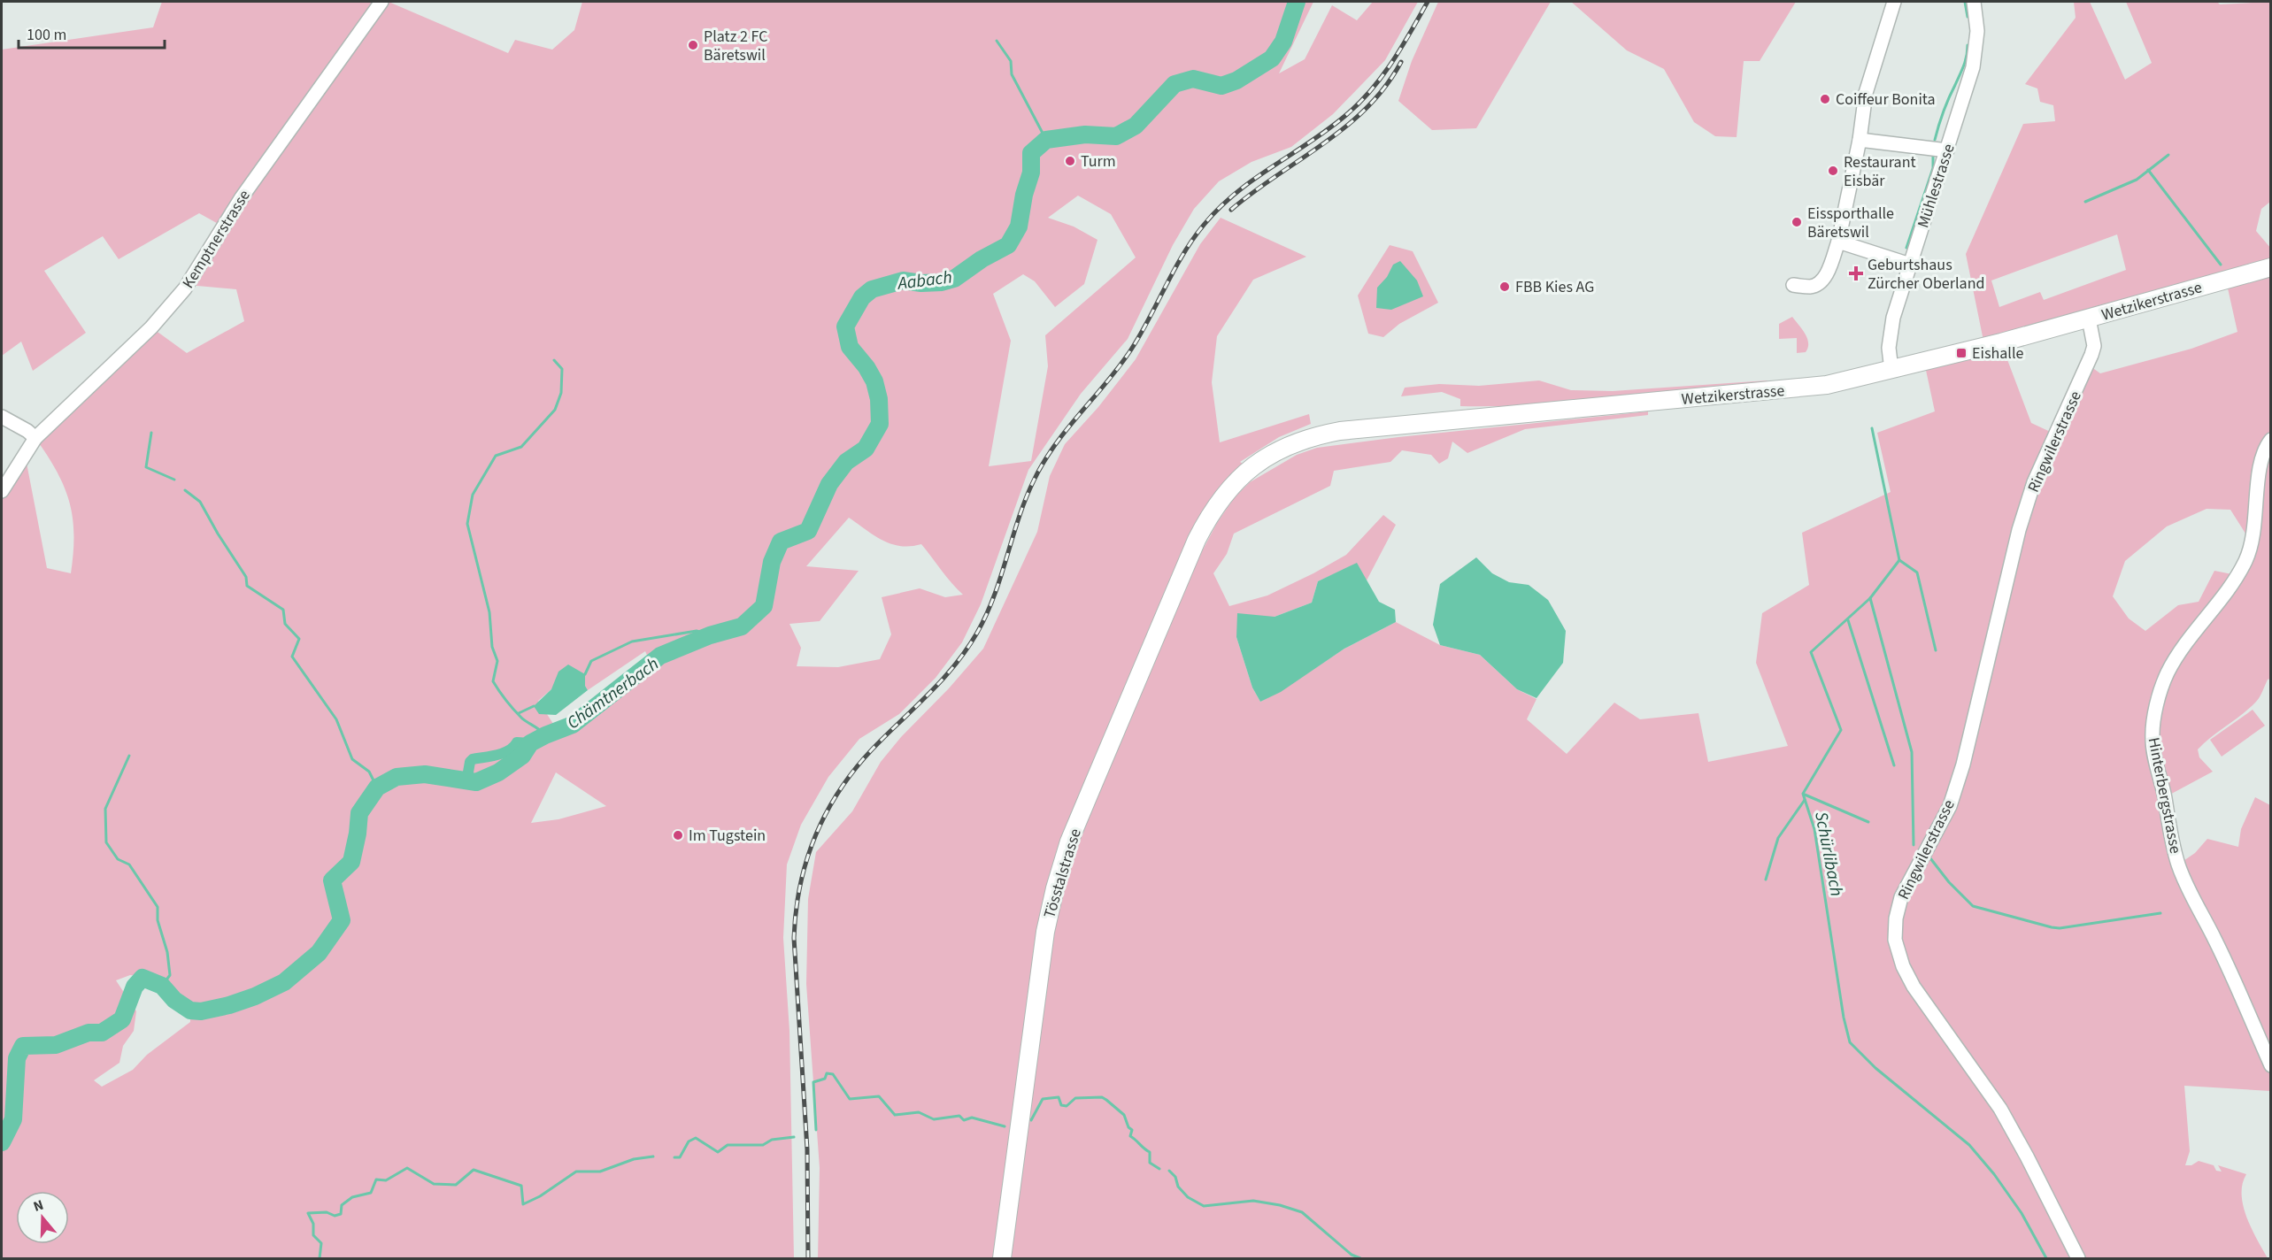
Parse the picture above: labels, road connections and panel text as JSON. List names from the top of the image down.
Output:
{
  "streets": {
    "main road": ["Wetzikerstrasse", "Tösstalstrasse"],
    "street": [
      "Mühlestrasse",
      "Kemptnerstrasse",
      "Ringwilerstrasse",
      "Hinterbergstrasse"
    ]
  },
  "crossings": [
    ["Mühlestrasse", "Wetzikerstrasse"],
    ["Wetzikerstrasse", "Ringwilerstrasse"],
    ["Wetzikerstrasse", "Tösstalstrasse"]
  ],
  "water": ["Aabach", "Chämtnerbach", "Schürlibach"],
  "places": {
    "other": [
      "Platz 2 FC Bäretswil",
      "Coiffeur Bonita",
      "Turm",
      "Restaurant Eisbär",
      "Eissporthalle Bäretswil",
      "FBB Kies AG",
      "Im Tugstein"
    ],
    "health": ["Geburtshaus Zürcher Oberland"],
    "transit": ["Eishalle"]
  },
  "scale_bar": "100 m",
  "north": "top"
}
